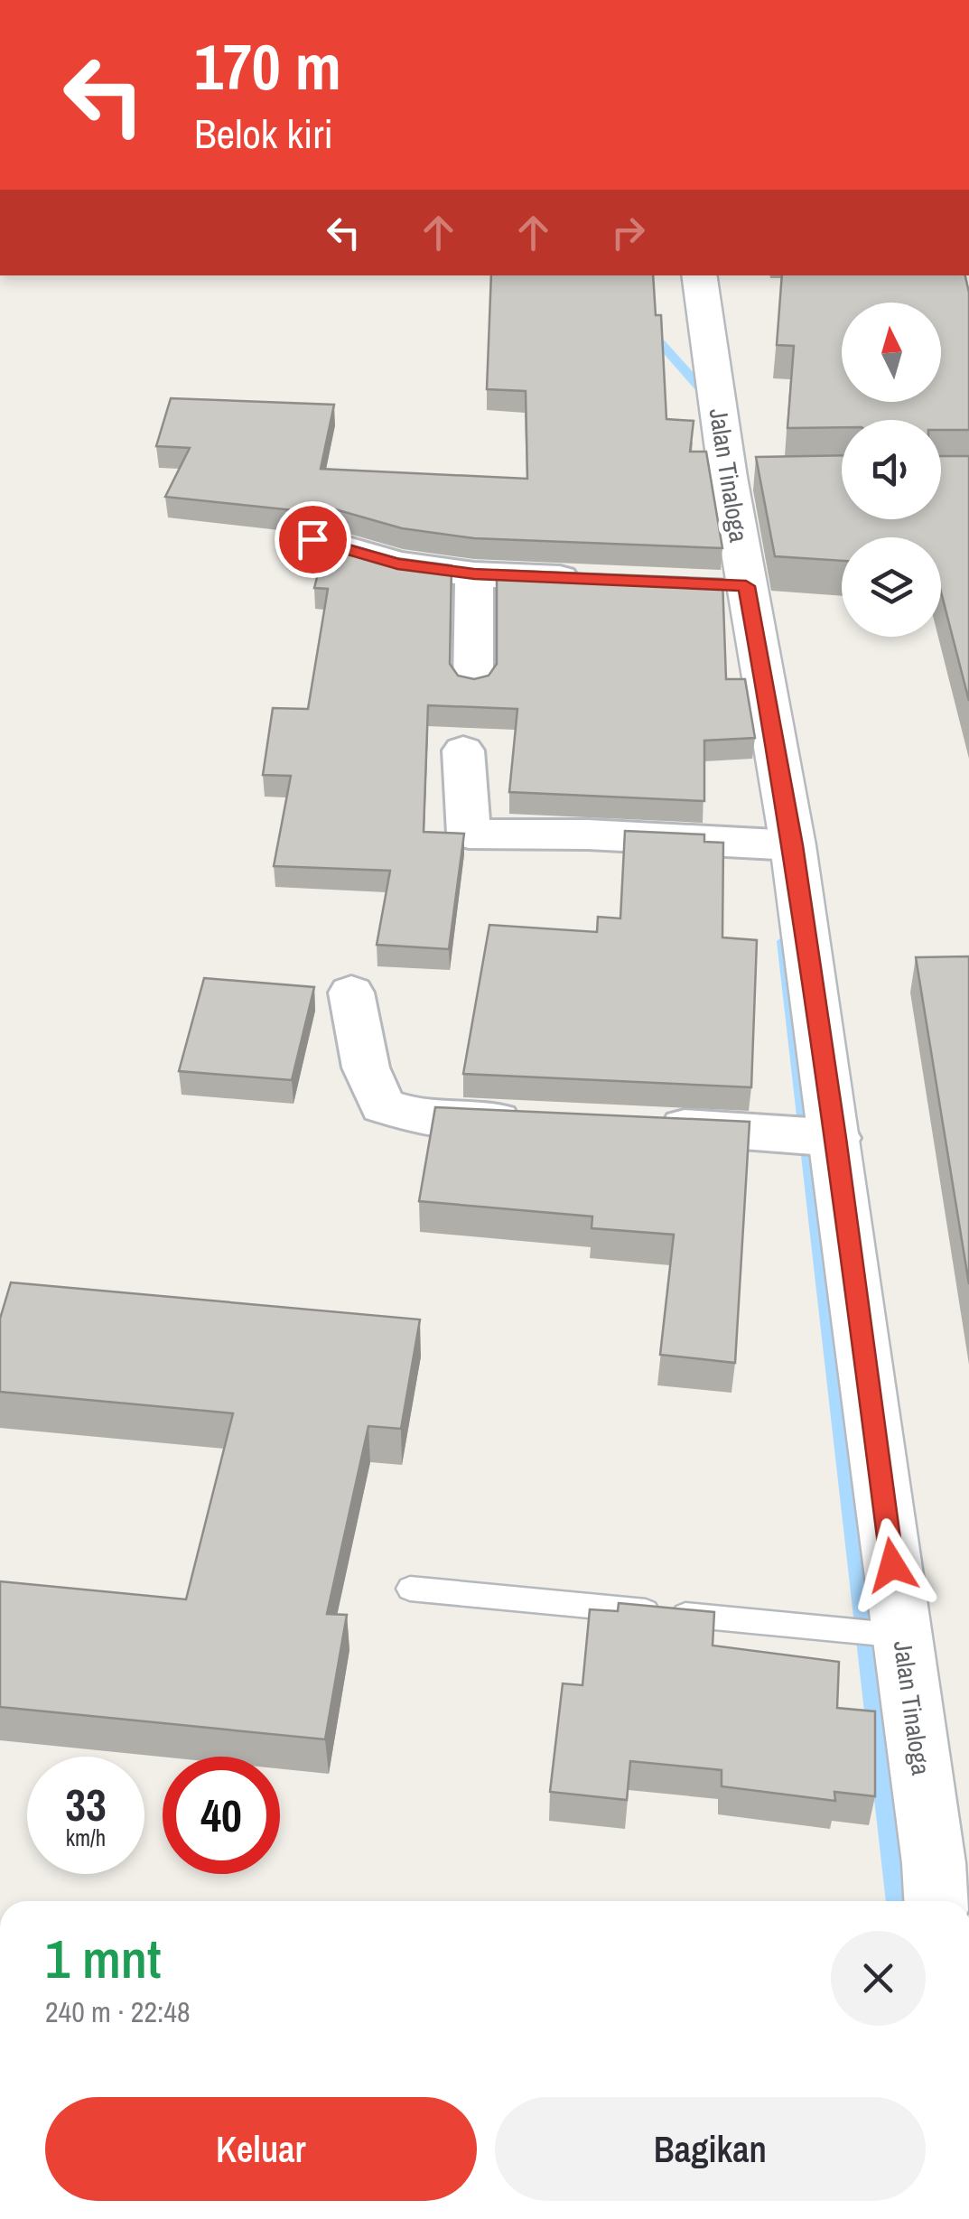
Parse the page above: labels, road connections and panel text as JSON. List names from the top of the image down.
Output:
{
  "streets": {
    "street": ["Jalan Tinaloga"]
  },
  "north": "top",
  "page": {
    "turn": ["170 m", "Belok kiri"],
    "speed": "33 km/h",
    "limit": "40",
    "heading": ["1 mnt", "240 m · 22:48"],
    "buttons": ["Keluar", "Bagikan"]
  }
}
